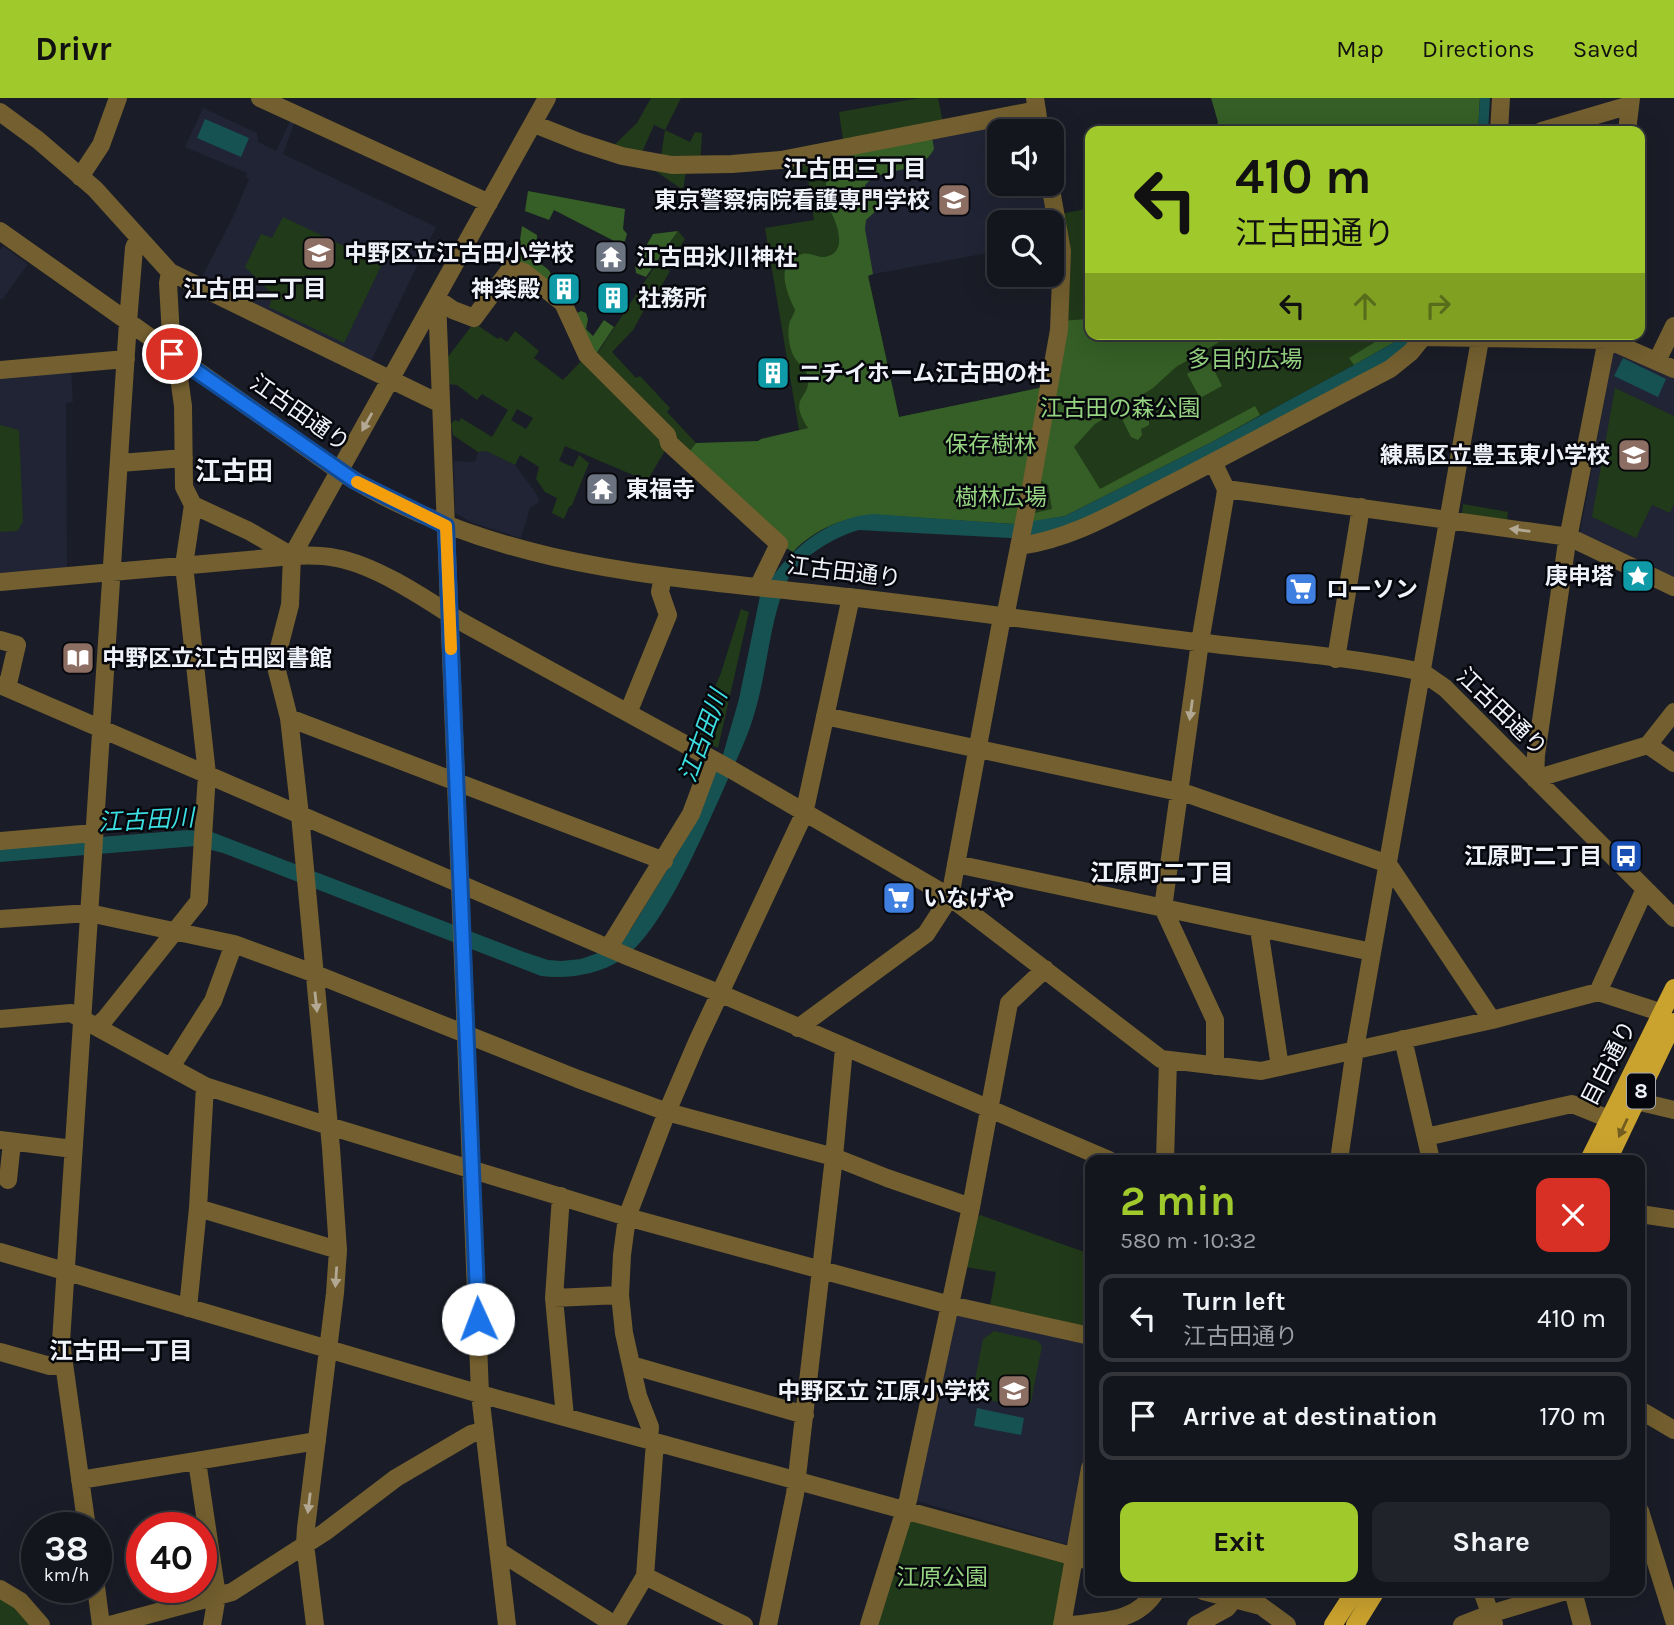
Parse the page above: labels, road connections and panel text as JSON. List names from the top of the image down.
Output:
{
  "streets": {
    "main road": ["目白通り", "8"],
    "street": ["江古田通り"]
  },
  "districts": [
    "江古田三丁目",
    "江古田二丁目",
    "江古田",
    "江原町二丁目",
    "江古田一丁目"
  ],
  "water": ["江古田川"],
  "parks": [
    "多目的広場",
    "江古田の森公園",
    "保存樹林",
    "樹林広場",
    "江原公園"
  ],
  "places": {
    "school or university": [
      "東京警察病院看護専門学校",
      "中野区立江古田小学校",
      "練馬区立豊玉東小学校",
      "中野区立 江原小学校"
    ],
    "temple": ["江古田氷川神社", "東福寺"],
    "building": ["神楽殿", "社務所", "ニチイホーム江古田の杜"],
    "place": ["庚申塔"],
    "supermarket": ["ローソン", "いなげや"],
    "library": ["中野区立江古田図書館"],
    "bus stop": ["江原町二丁目"]
  },
  "page": {
    "header": "Drivr",
    "nav": ["Map", "Directions", "Saved"],
    "turn": ["410 m", "江古田通り"],
    "heading": ["2 min", "580 m · 10:32"],
    "list": [
      {
        "name": "Turn left",
        "note": "江古田通り",
        "value": "410 m"
      },
      {
        "name": "Arrive at destination",
        "value": "170 m"
      }
    ],
    "buttons": ["Exit", "Share"],
    "speed": "38 km/h",
    "limit": "40"
  }
}
